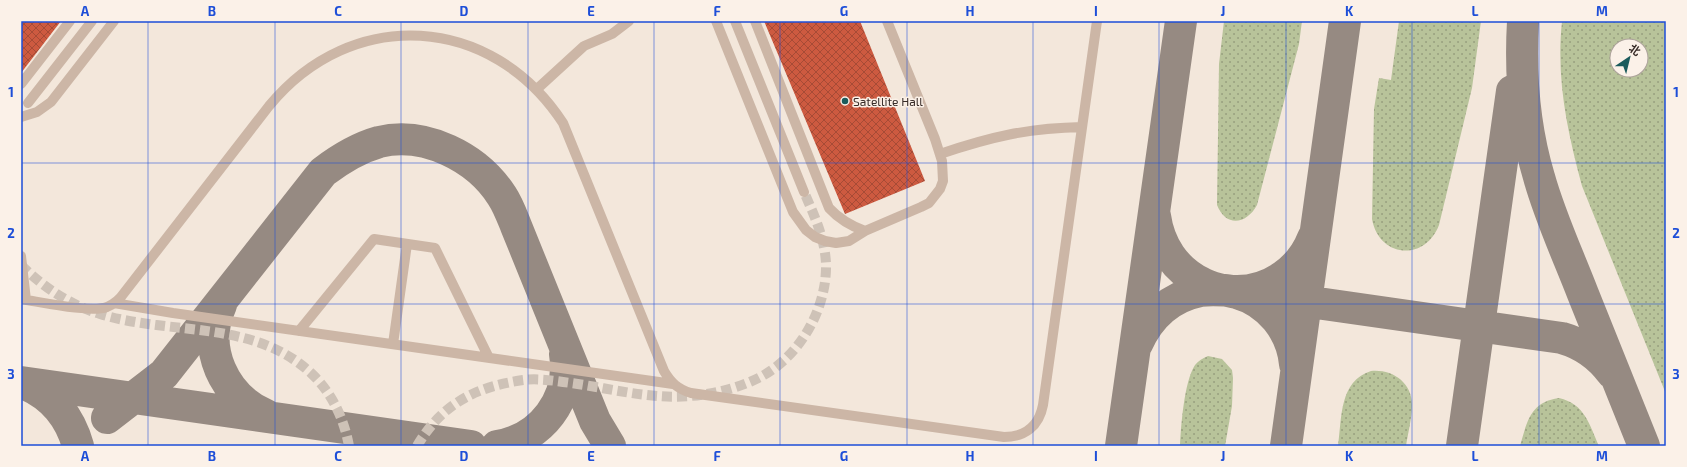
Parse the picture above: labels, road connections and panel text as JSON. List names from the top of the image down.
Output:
{
  "places": ["Satellite Hall"],
  "north": "top right",
  "grid": {
    "columns": [
      "A",
      "B",
      "C",
      "D",
      "E",
      "F",
      "G",
      "H",
      "I",
      "J",
      "K",
      "L",
      "M"
    ],
    "rows": ["1", "2", "3"]
  }
}
